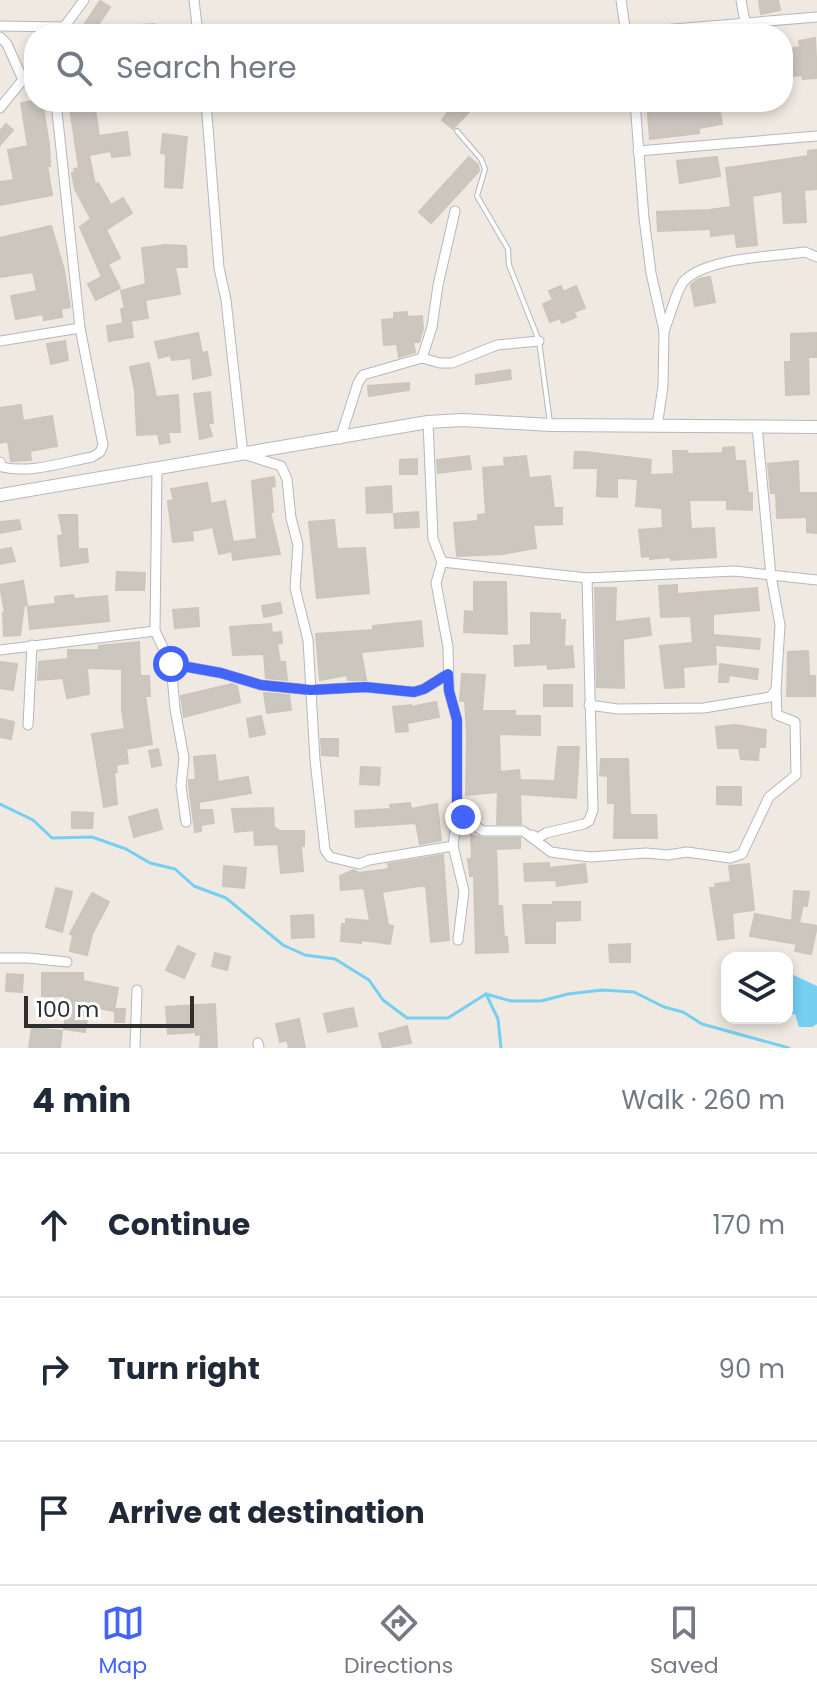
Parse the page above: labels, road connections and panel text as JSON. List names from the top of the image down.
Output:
{
  "scale_bar": "100 m",
  "page": {
    "search": "Search here",
    "scale": "100 m",
    "heading": ["4 min", "Walk · 260 m"],
    "list": [
      ["Continue", "170 m"],
      ["Turn right", "90 m"],
      "Arrive at destination"
    ],
    "nav": ["Map", "Directions", "Saved"]
  }
}
